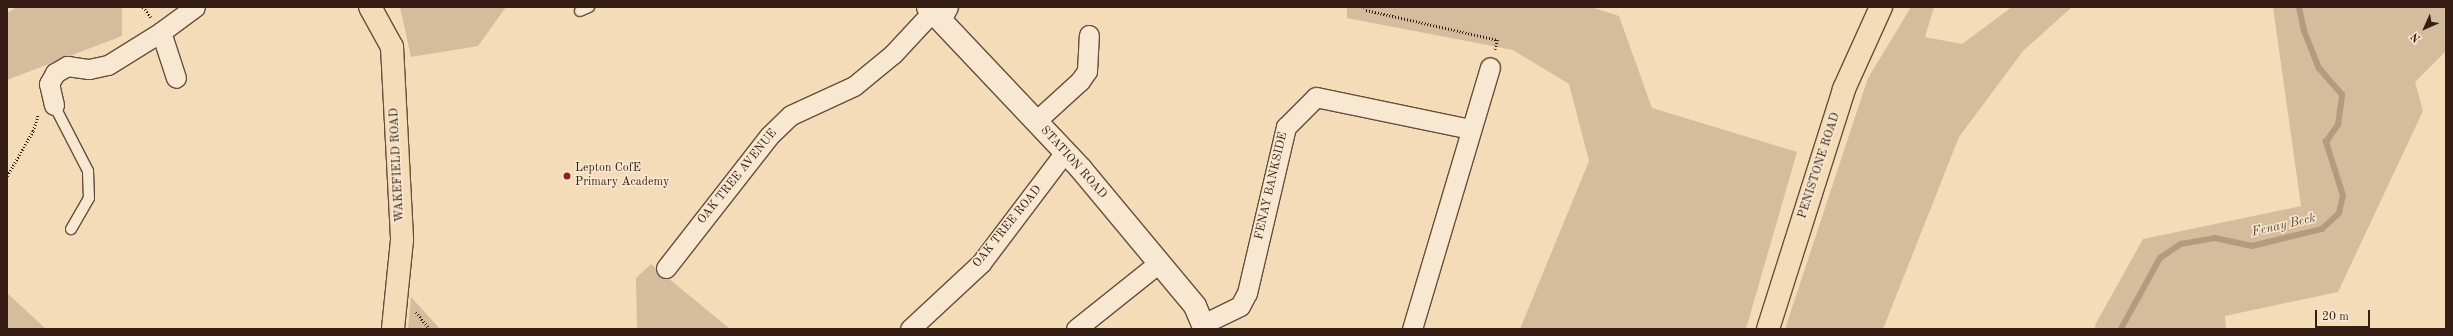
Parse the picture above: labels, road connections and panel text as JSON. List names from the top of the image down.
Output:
{
  "streets": {
    "highway": ["WAKEFIELD ROAD", "PENISTONE ROAD"],
    "street": [
      "STATION ROAD",
      "OAK TREE AVENUE",
      "FENAY BANKSIDE",
      "OAK TREE ROAD"
    ]
  },
  "crossings": [
    ["STATION ROAD", "OAK TREE AVENUE"],
    ["STATION ROAD", "FENAY BANKSIDE"],
    ["STATION ROAD", "OAK TREE ROAD"]
  ],
  "water": ["Fenay Beck"],
  "places": ["Lepton CofE Primary Academy"],
  "scale_bar": "20 m",
  "north": "bottom left"
}
